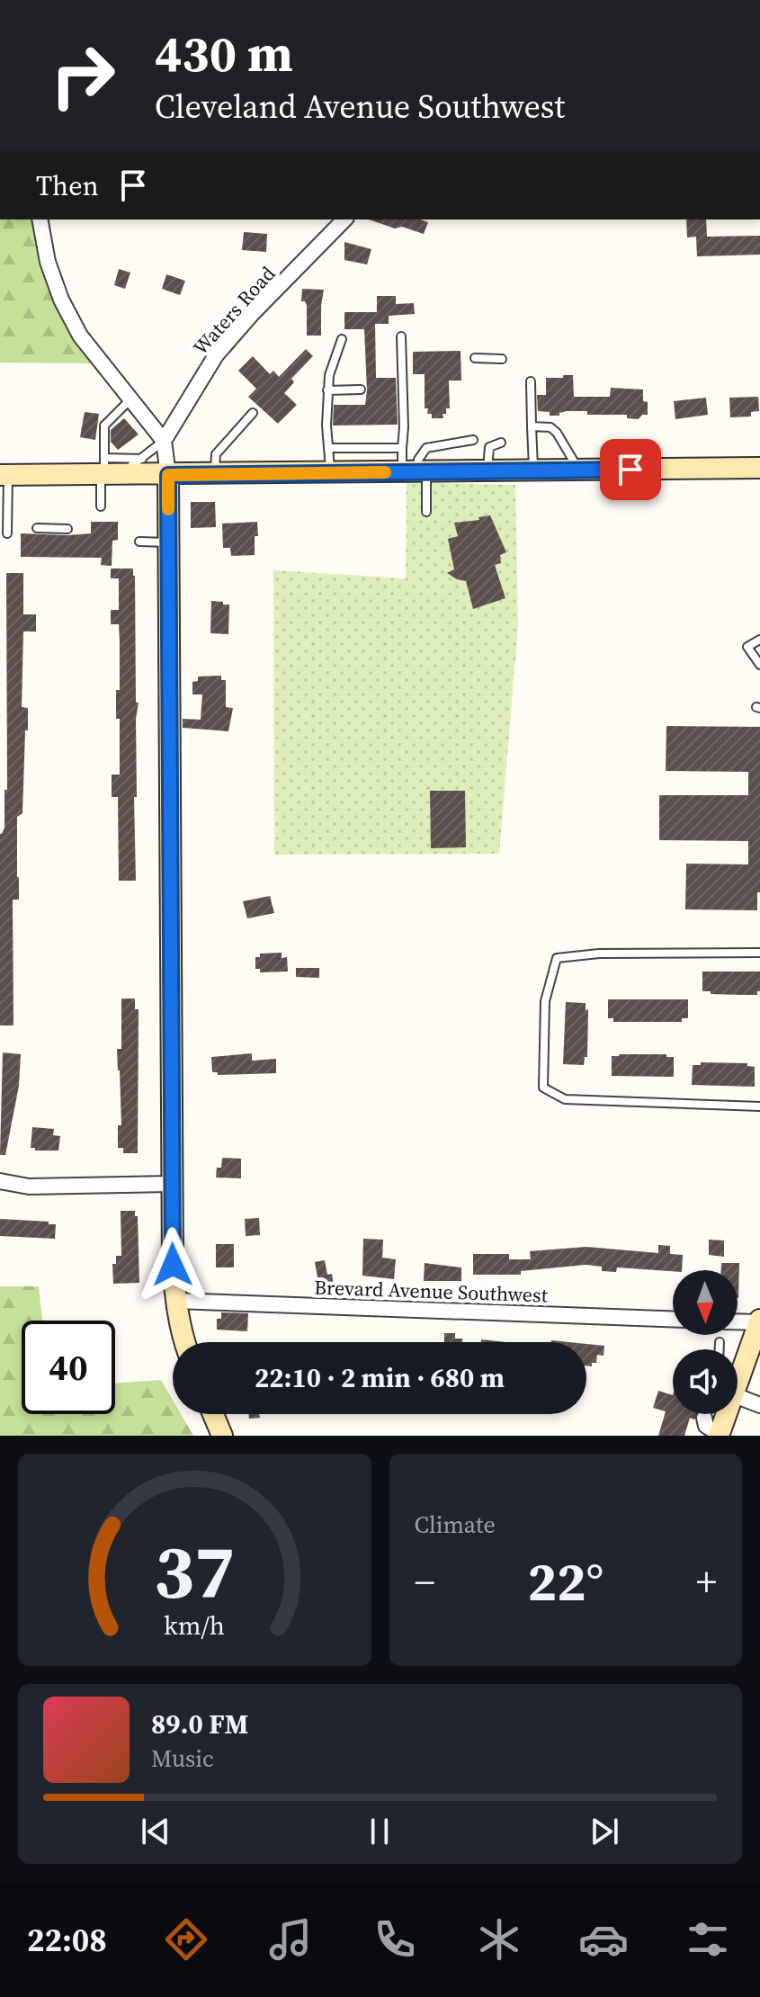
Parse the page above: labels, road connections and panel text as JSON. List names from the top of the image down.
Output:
{
  "streets": {
    "street": ["Waters Road", "Brevard Avenue Southwest"]
  },
  "north": "bottom",
  "page": {
    "turn": ["430 m", "Cleveland Avenue Southwest"],
    "then": "Then",
    "limit": "40",
    "trip": "22:10 · 2 min · 680 m",
    "tile": "Climate",
    "heat": ["−", "22°", "+"],
    "song": ["89.0 FM", "Music"],
    "tabs": "22:08",
    "gauge": ["37", "km/h"]
  }
}
